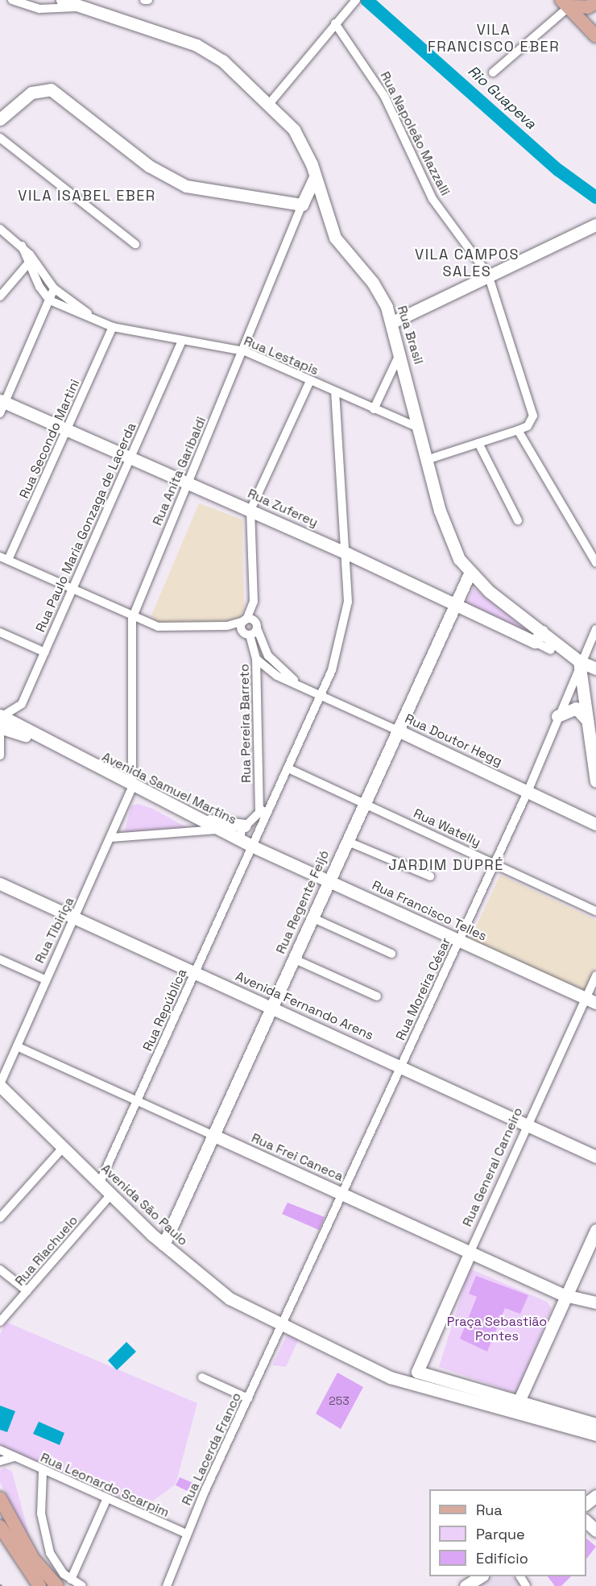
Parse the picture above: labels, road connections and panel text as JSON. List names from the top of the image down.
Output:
{
  "streets": {
    "main road": [
      "Rua Brasil",
      "Rua Anita Garibaldi",
      "Rua Zuferey",
      "Rua Doutor Hegg",
      "Avenida Samuel Martins",
      "Rua Regente Feijó",
      "Rua Francisco Telles",
      "Avenida Fernando Arens",
      "Rua Frei Caneca",
      "Rua General Carneiro",
      "Avenida São Paulo"
    ],
    "street": [
      "Rua Napoleão Mazzalli",
      "Rua Lestapis",
      "Rua Secondo Martini",
      "Rua Paulo Maria Gonzaga de Lacerda",
      "Rua Pereira Barreto",
      "Rua Watelly",
      "Rua Tibiriça",
      "Rua Moreira César",
      "Rua República",
      "Rua Riachuelo",
      "Rua Lacerda Franco",
      "Rua Leonardo Scarpim"
    ]
  },
  "crossings": [
    ["Rua Brasil", "Rua Lestapis"],
    ["Rua Brasil", "Rua Anita Garibaldi"],
    ["Rua Brasil", "Rua Regente Feijó"],
    ["Rua Brasil", "Rua Moreira César"],
    ["Rua Lestapis", "Rua Secondo Martini"],
    ["Rua Lestapis", "Rua Anita Garibaldi"],
    ["Rua Lestapis", "Rua Paulo Maria Gonzaga de Lacerda"],
    ["Rua Lestapis", "Rua Pereira Barreto"],
    ["Rua Secondo Martini", "Rua Zuferey"],
    ["Rua Anita Garibaldi", "Rua Zuferey"],
    ["Rua Anita Garibaldi", "Avenida Samuel Martins"],
    ["Rua Anita Garibaldi", "Rua Tibiriça"],
    ["Rua Zuferey", "Rua Paulo Maria Gonzaga de Lacerda"],
    ["Rua Zuferey", "Rua Pereira Barreto"],
    ["Rua Zuferey", "Rua Regente Feijó"],
    ["Rua Paulo Maria Gonzaga de Lacerda", "Avenida Samuel Martins"],
    ["Rua Pereira Barreto", "Rua Doutor Hegg"],
    ["Rua Doutor Hegg", "Rua Regente Feijó"],
    ["Rua Doutor Hegg", "Rua Moreira César"],
    ["Avenida Samuel Martins", "Rua Francisco Telles"],
    ["Avenida Samuel Martins", "Rua Tibiriça"],
    ["Avenida Samuel Martins", "Rua República"],
    ["Rua Watelly", "Rua Regente Feijó"],
    ["Rua Watelly", "Rua Moreira César"],
    ["Rua Regente Feijó", "Rua Francisco Telles"],
    ["Rua Regente Feijó", "Avenida Fernando Arens"],
    ["Rua Regente Feijó", "Rua Frei Caneca"],
    ["Rua Regente Feijó", "Avenida São Paulo"],
    ["Rua Francisco Telles", "Rua Moreira César"],
    ["Rua Francisco Telles", "Rua República"],
    ["Rua Francisco Telles", "Rua General Carneiro"],
    ["Rua Tibiriça", "Avenida Fernando Arens"],
    ["Rua Tibiriça", "Rua Frei Caneca"],
    ["Rua Tibiriça", "Avenida São Paulo"],
    ["Rua Moreira César", "Avenida Fernando Arens"],
    ["Rua Moreira César", "Rua Frei Caneca"],
    ["Rua Moreira César", "Avenida São Paulo"],
    ["Rua Moreira César", "Rua Lacerda Franco"],
    ["Avenida Fernando Arens", "Rua República"],
    ["Avenida Fernando Arens", "Rua General Carneiro"],
    ["Rua República", "Rua Frei Caneca"],
    ["Rua República", "Avenida São Paulo"],
    ["Rua Frei Caneca", "Rua General Carneiro"],
    ["Avenida São Paulo", "Rua Riachuelo"],
    ["Avenida São Paulo", "Rua Lacerda Franco"],
    ["Rua Lacerda Franco", "Rua Leonardo Scarpim"]
  ],
  "districts": [
    "VILA FRANCISCO EBER",
    "VILA ISABEL EBER",
    "VILA CAMPOS SALES",
    "JARDIM DUPRÉ"
  ],
  "water": ["Rio Guapeva"],
  "parks": ["Praça Sebastião Pontes"],
  "house_numbers": ["253"],
  "legend": ["Rua", "Parque", "Edifício"]
}
